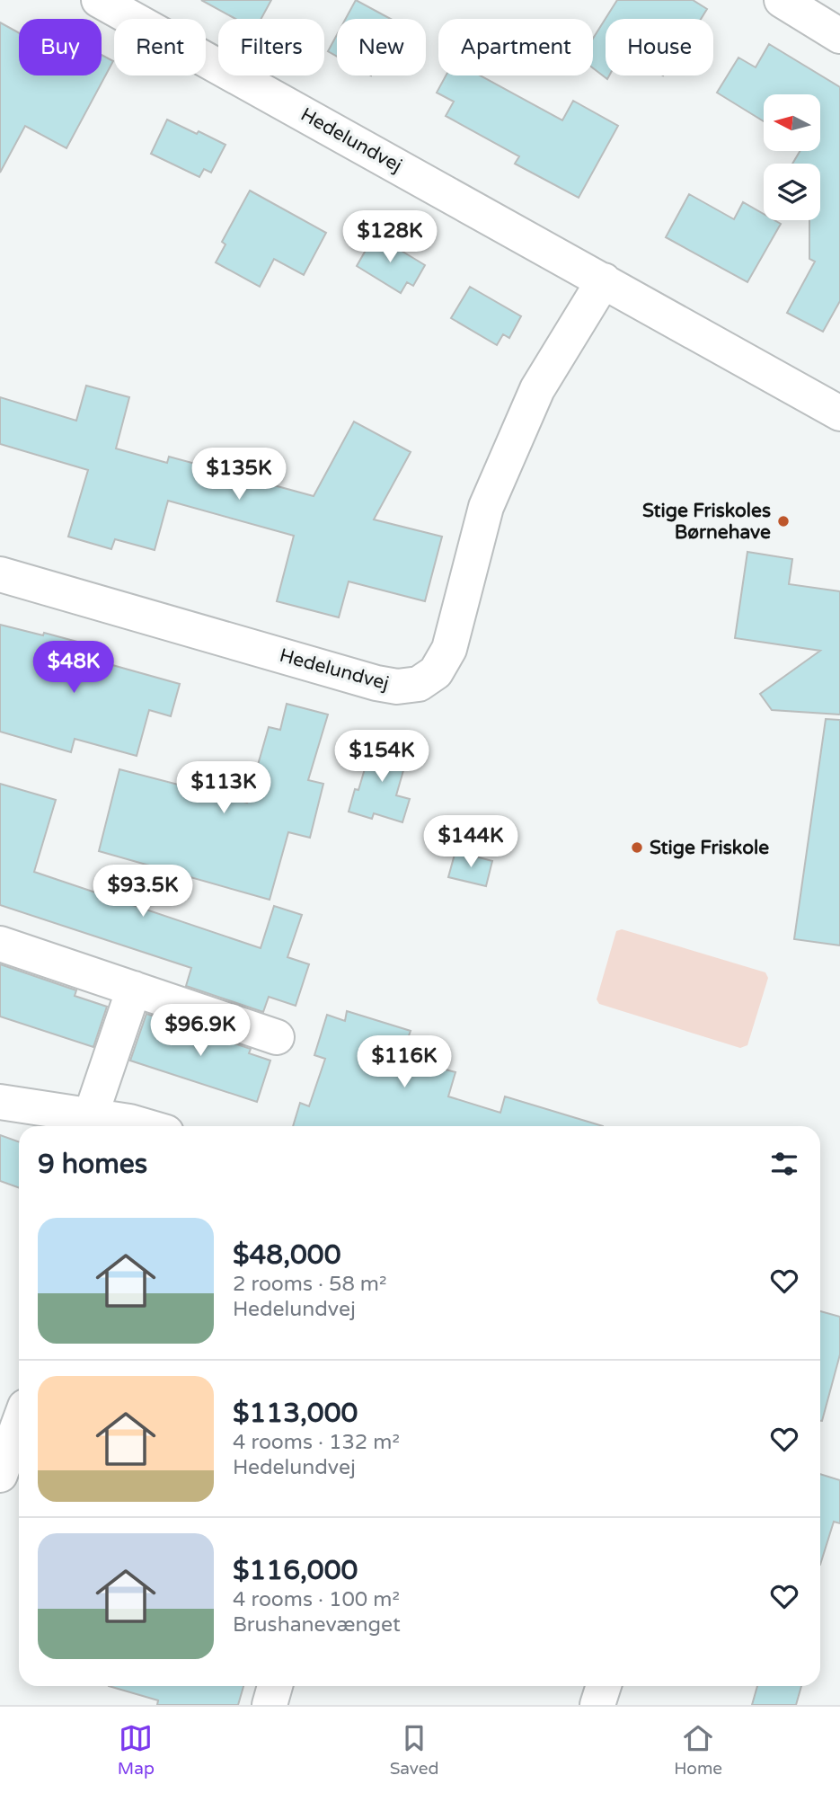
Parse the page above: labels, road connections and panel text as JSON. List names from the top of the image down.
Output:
{
  "streets": {
    "street": ["Hedelundvej"]
  },
  "places": ["Stige Friskoles Børnehave", "Stige Friskole"],
  "north": "left",
  "page": {
    "chip": [
      "Buy",
      "Rent",
      "Filters",
      "New",
      "Apartment",
      "House"
    ],
    "price": [
      "$128K",
      "$135K",
      "$48K",
      "$154K",
      "$113K",
      "$144K",
      "$93.5K",
      "$96.9K",
      "$116K"
    ],
    "heading": "9 homes",
    "list": [
      {
        "name": "$48,000",
        "note": "2 rooms · 58 m² · Hedelundvej"
      },
      {
        "name": "$113,000",
        "note": "4 rooms · 132 m² · Hedelundvej"
      },
      {
        "name": "$116,000",
        "note": "4 rooms · 100 m² · Brushanevænget"
      }
    ],
    "tabs": ["Map", "Saved", "Home"]
  }
}
